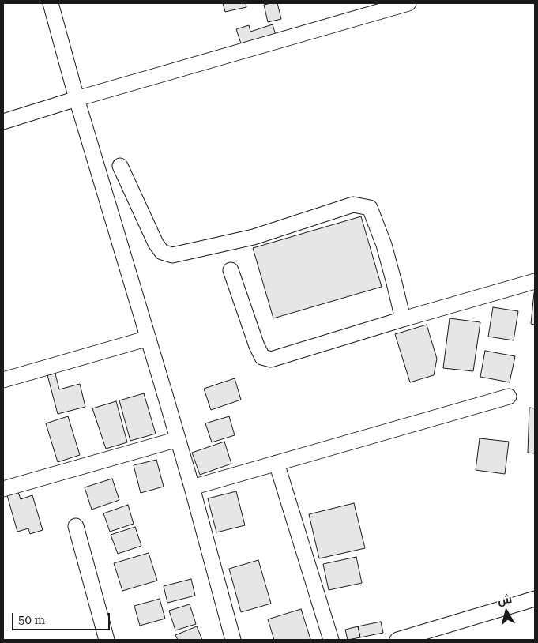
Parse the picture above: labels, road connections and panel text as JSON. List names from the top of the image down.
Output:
{
  "scale_bar": "50 m",
  "north": "top"
}
